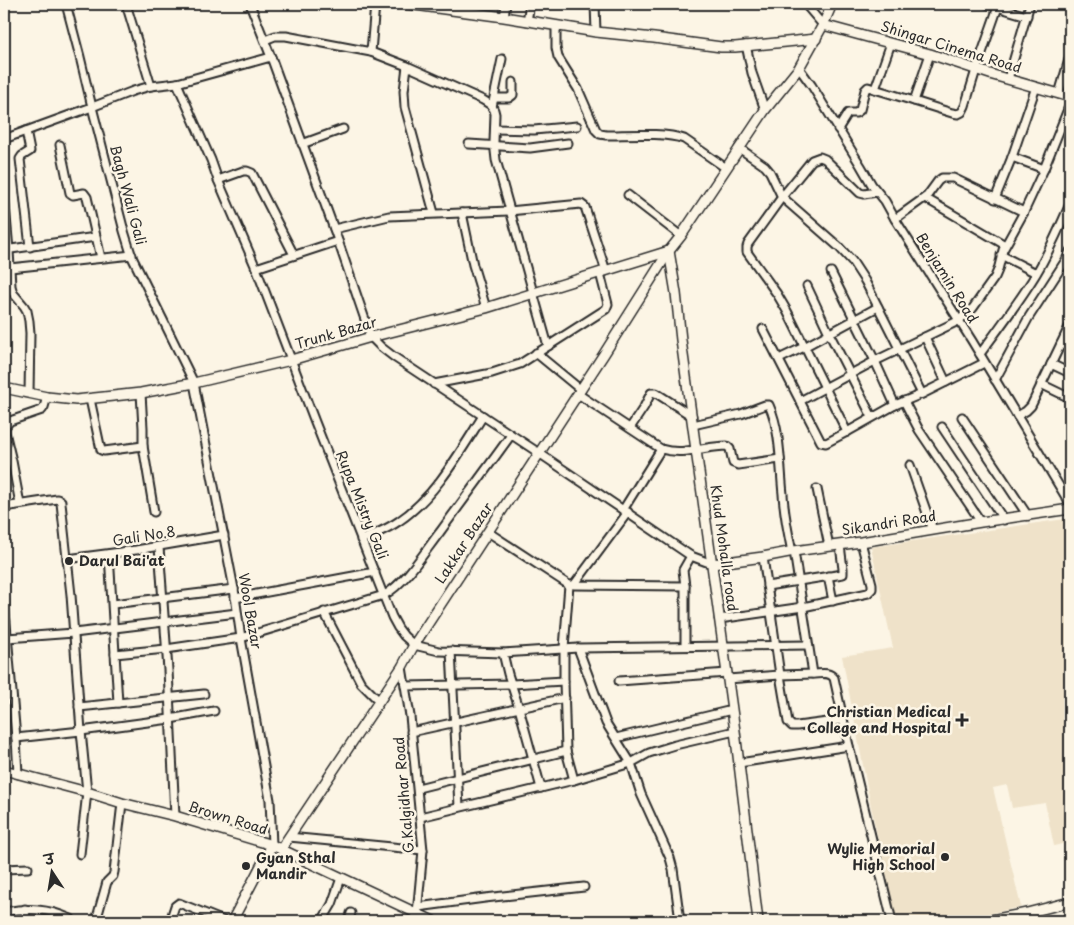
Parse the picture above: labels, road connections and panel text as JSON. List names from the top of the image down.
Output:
{
  "streets": {
    "street": [
      "Shingar Cinema Road",
      "Bagh Wali Gali",
      "Benjamin Road",
      "Trunk Bazar",
      "Rupa Mistry Gali",
      "Sikandri Road",
      "Gali No.8",
      "Lakkar Bazar",
      "Khud Mohalla road",
      "Wool Bazar",
      "G.Kalgidhar Road",
      "Brown Road"
    ]
  },
  "crossings": [
    ["Bagh Wali Gali", "Trunk Bazar"],
    ["Bagh Wali Gali", "Wool Bazar"],
    ["Trunk Bazar", "Rupa Mistry Gali"],
    ["Trunk Bazar", "Lakkar Bazar"],
    ["Trunk Bazar", "Khud Mohalla road"],
    ["Trunk Bazar", "Wool Bazar"],
    ["Rupa Mistry Gali", "Lakkar Bazar"],
    ["Sikandri Road", "Khud Mohalla road"],
    ["Gali No.8", "Wool Bazar"],
    ["Lakkar Bazar", "Khud Mohalla road"],
    ["Lakkar Bazar", "Wool Bazar"],
    ["Lakkar Bazar", "G.Kalgidhar Road"],
    ["Lakkar Bazar", "Brown Road"],
    ["Wool Bazar", "Brown Road"],
    ["G.Kalgidhar Road", "Brown Road"]
  ],
  "places": {
    "other": ["Darul Bai'at", "Wylie Memorial High School", "Gyan Sthal Mandir"],
    "health": ["Christian Medical College and Hospital"]
  },
  "north": "top"
}
